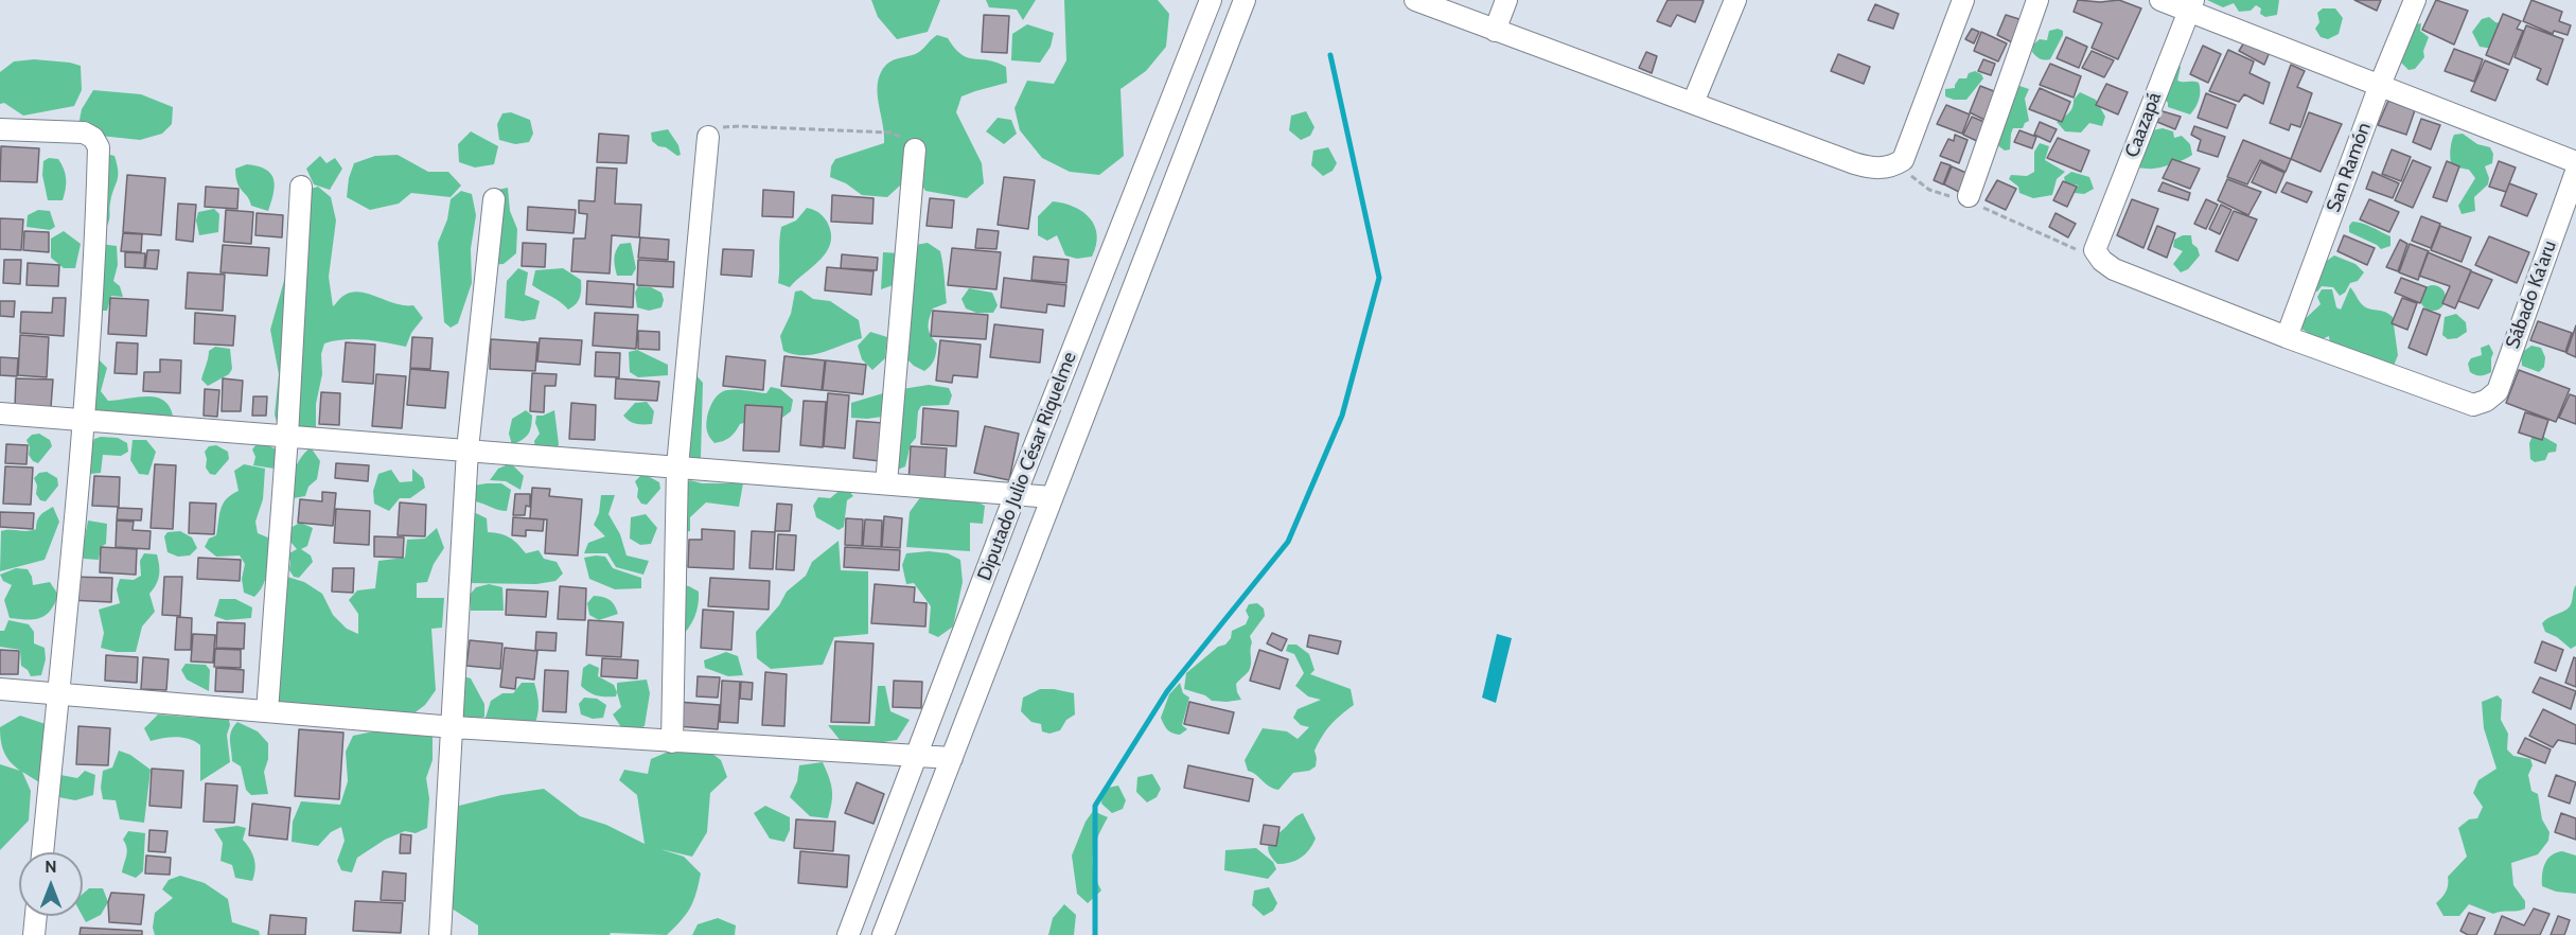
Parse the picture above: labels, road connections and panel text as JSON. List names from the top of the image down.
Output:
{
  "streets": {
    "street": [
      "Caazapá",
      "San Ramón",
      "Sábado Ka'aru",
      "Diputado Julio César Riquelme"
    ]
  },
  "crossings": [
    ["San Ramón", "Sábado Ka'aru"]
  ],
  "north": "top"
}
